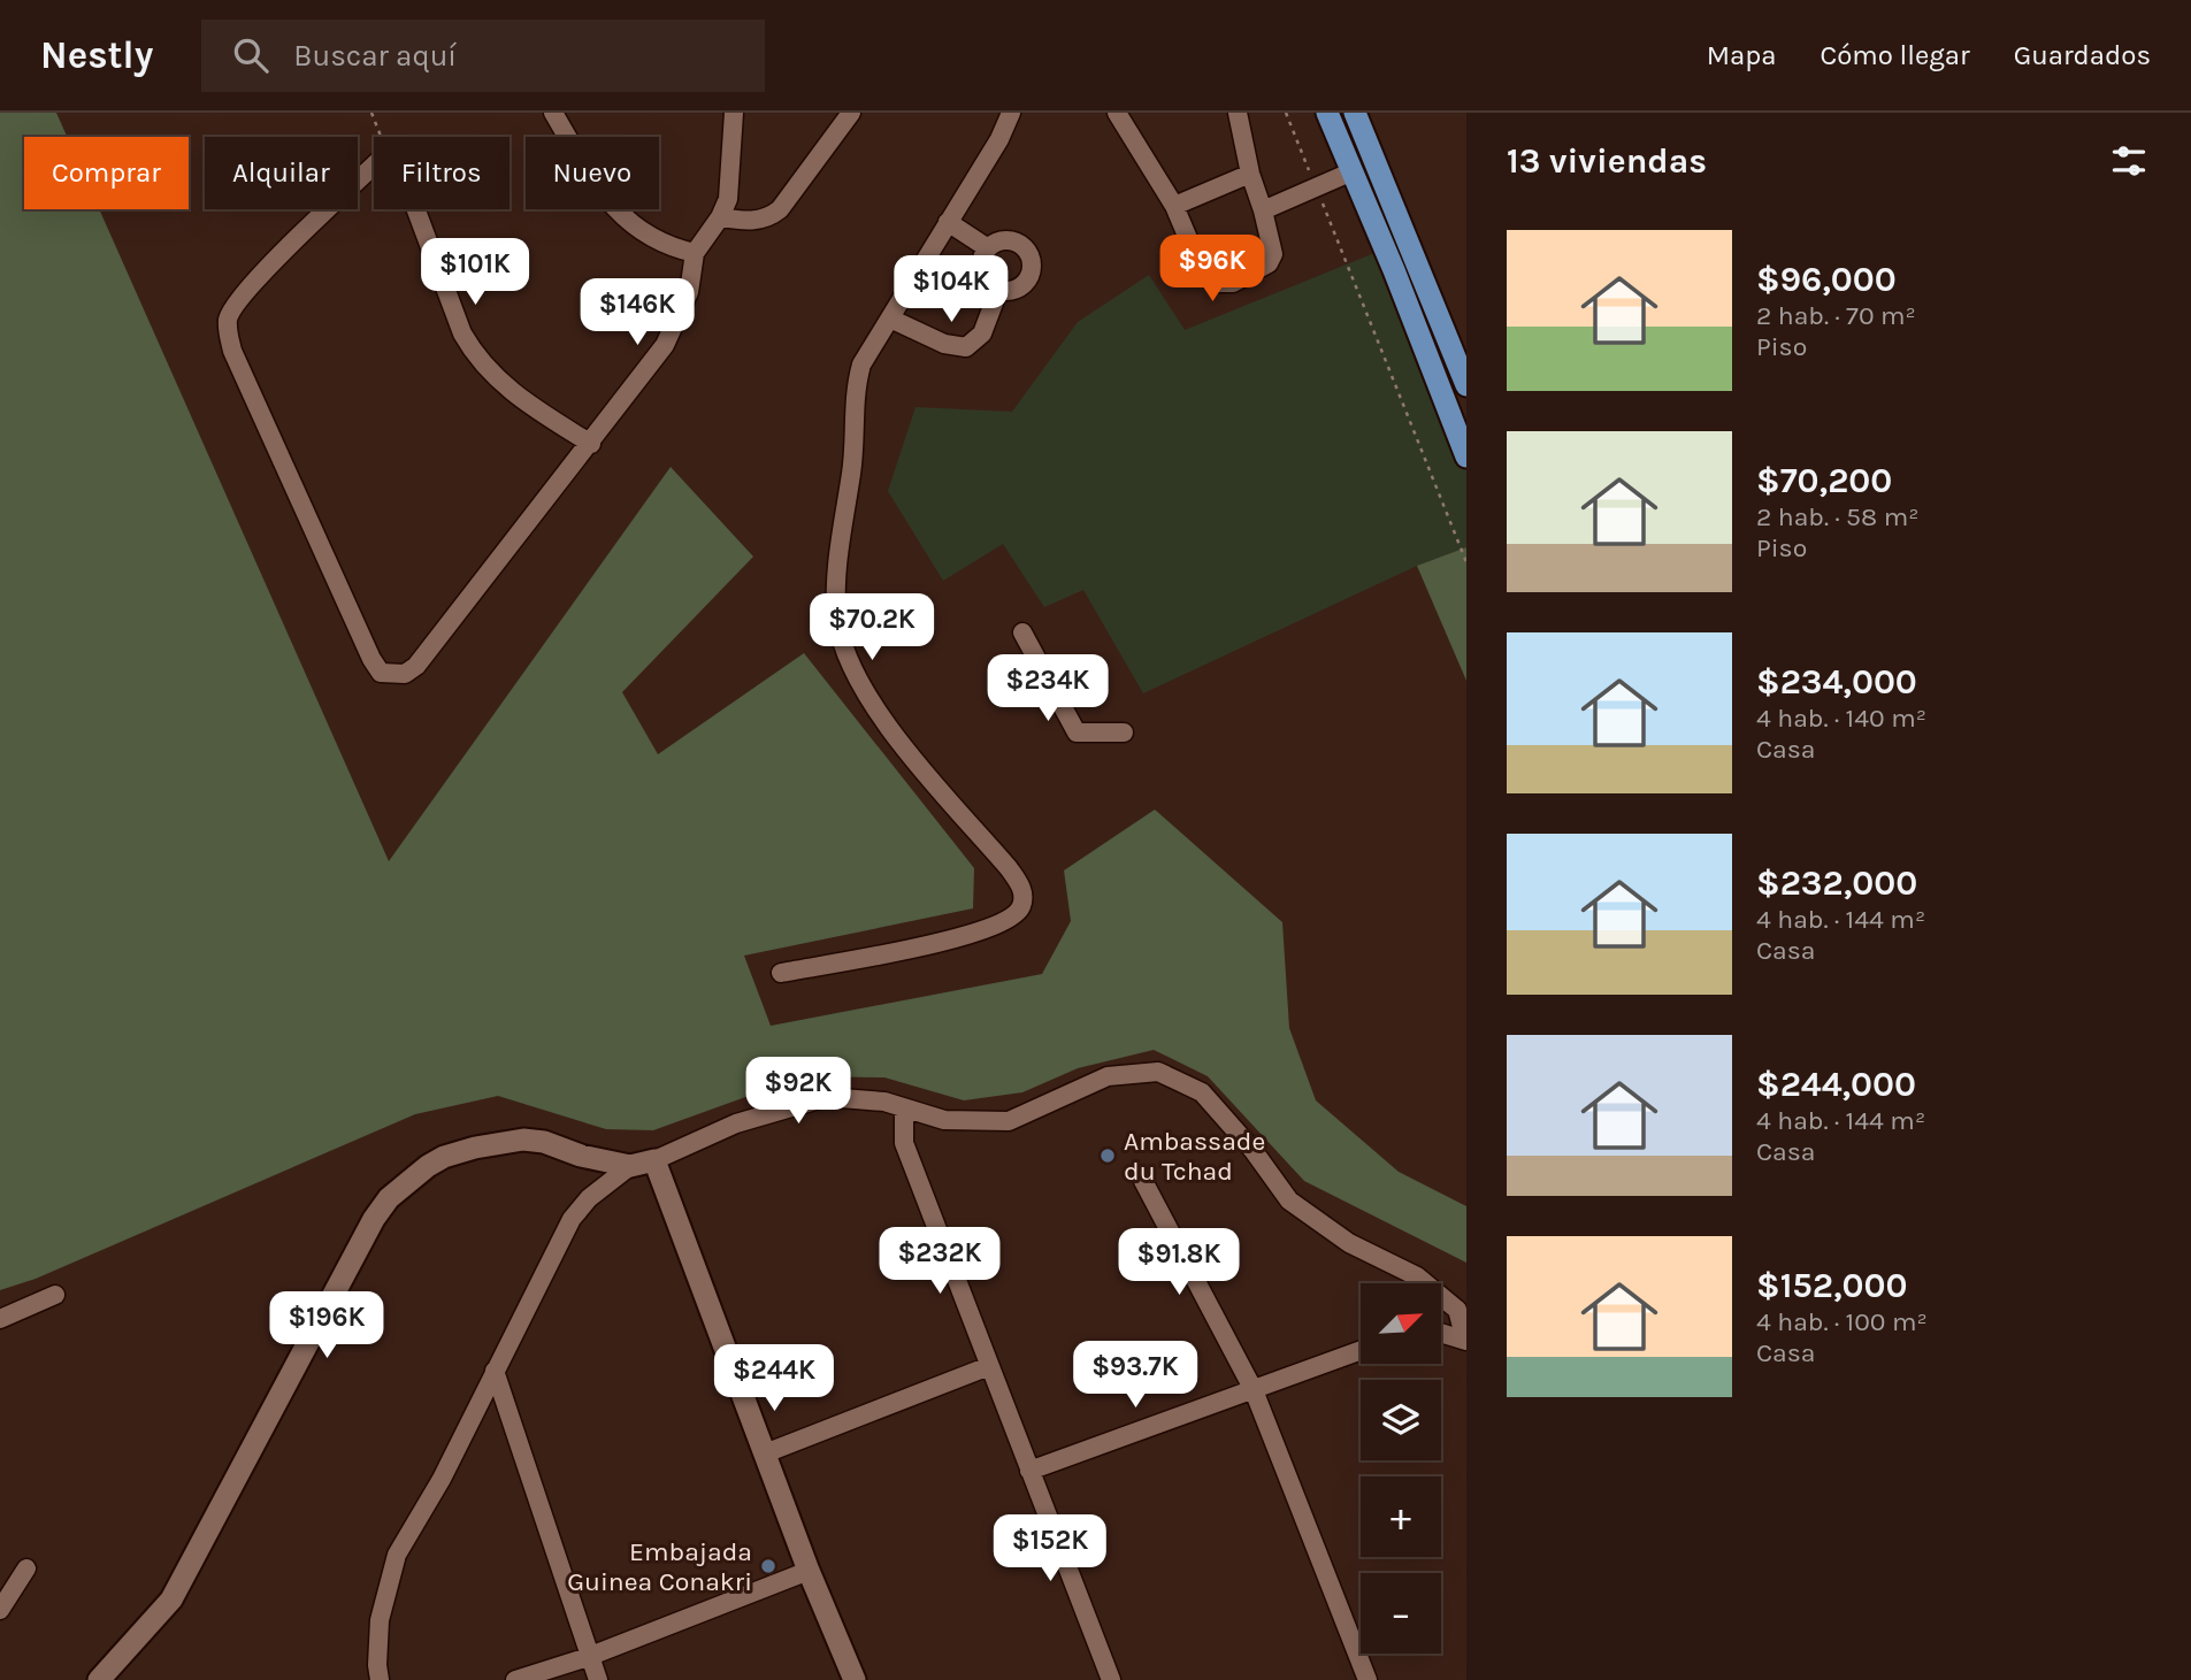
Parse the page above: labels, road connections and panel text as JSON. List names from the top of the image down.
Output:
{
  "places": ["Ambassade du Tchad", "Embajada Guinea Conakri"],
  "north": "top right",
  "page": {
    "header": "Nestly",
    "search": "Buscar aquí",
    "nav": ["Mapa", "Cómo llegar", "Guardados"],
    "heading": "13 viviendas",
    "chip": [
      "Comprar",
      "Alquilar",
      "Filtros",
      "Nuevo"
    ],
    "list": [
      {
        "name": "$96,000",
        "note": "2 hab. · 70 m² · Piso"
      },
      {
        "name": "$70,200",
        "note": "2 hab. · 58 m² · Piso"
      },
      {
        "name": "$234,000",
        "note": "4 hab. · 140 m² · Casa"
      },
      {
        "name": "$232,000",
        "note": "4 hab. · 144 m² · Casa"
      },
      {
        "name": "$244,000",
        "note": "4 hab. · 144 m² · Casa"
      },
      {
        "name": "$152,000",
        "note": "4 hab. · 100 m² · Casa"
      }
    ],
    "price": [
      "$96K",
      "$101K",
      "$104K",
      "$146K",
      "$70.2K",
      "$234K",
      "$92K",
      "$232K",
      "$91.8K",
      "$196K",
      "$93.7K",
      "$244K",
      "$152K"
    ],
    "map_buttons": ["+", "−"]
  }
}
